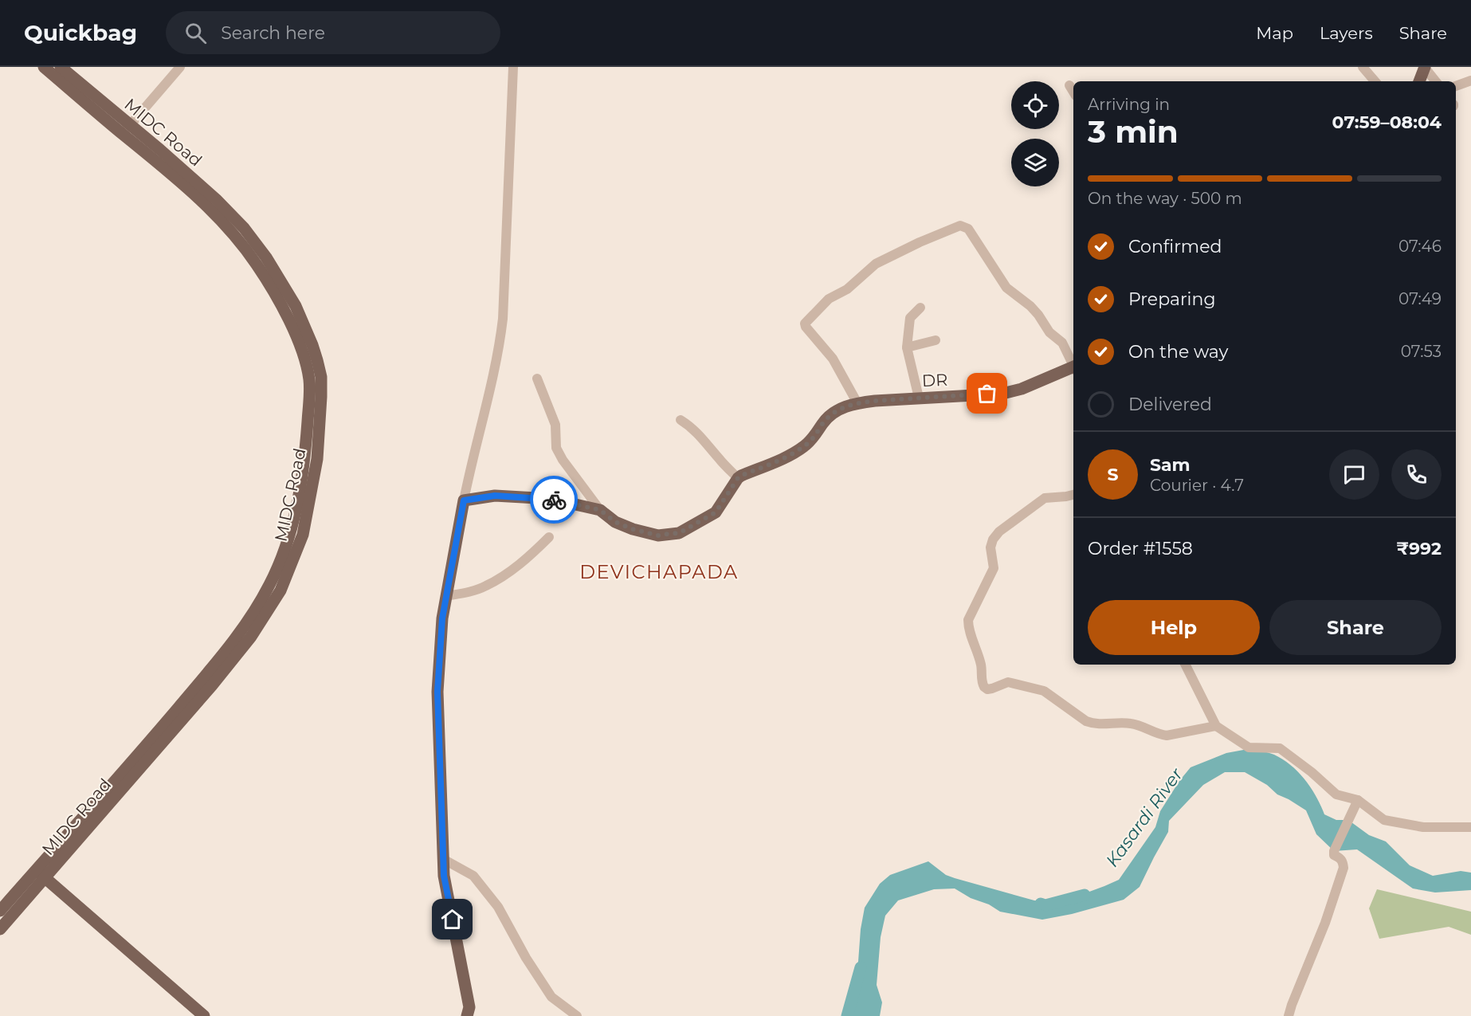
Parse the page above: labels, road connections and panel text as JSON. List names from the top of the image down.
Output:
{
  "streets": {
    "main road": ["MIDC Road", "DR"]
  },
  "districts": ["DEVICHAPADA"],
  "water": ["Kasardi River"],
  "page": {
    "header": "Quickbag",
    "search": "Search here",
    "nav": ["Map", "Layers", "Share"],
    "heading": ["3 min", "Arriving in", "07:59–08:04"],
    "panel": [
      "Sam",
      "Courier · 4.7",
      "Order #1558",
      "₹992"
    ],
    "bar": "On the way · 500 m",
    "list": [
      ["Confirmed", "07:46"],
      ["Preparing", "07:49"],
      ["On the way", "07:53"],
      "Delivered"
    ],
    "round": "S",
    "buttons": ["Help", "Share"]
  }
}
